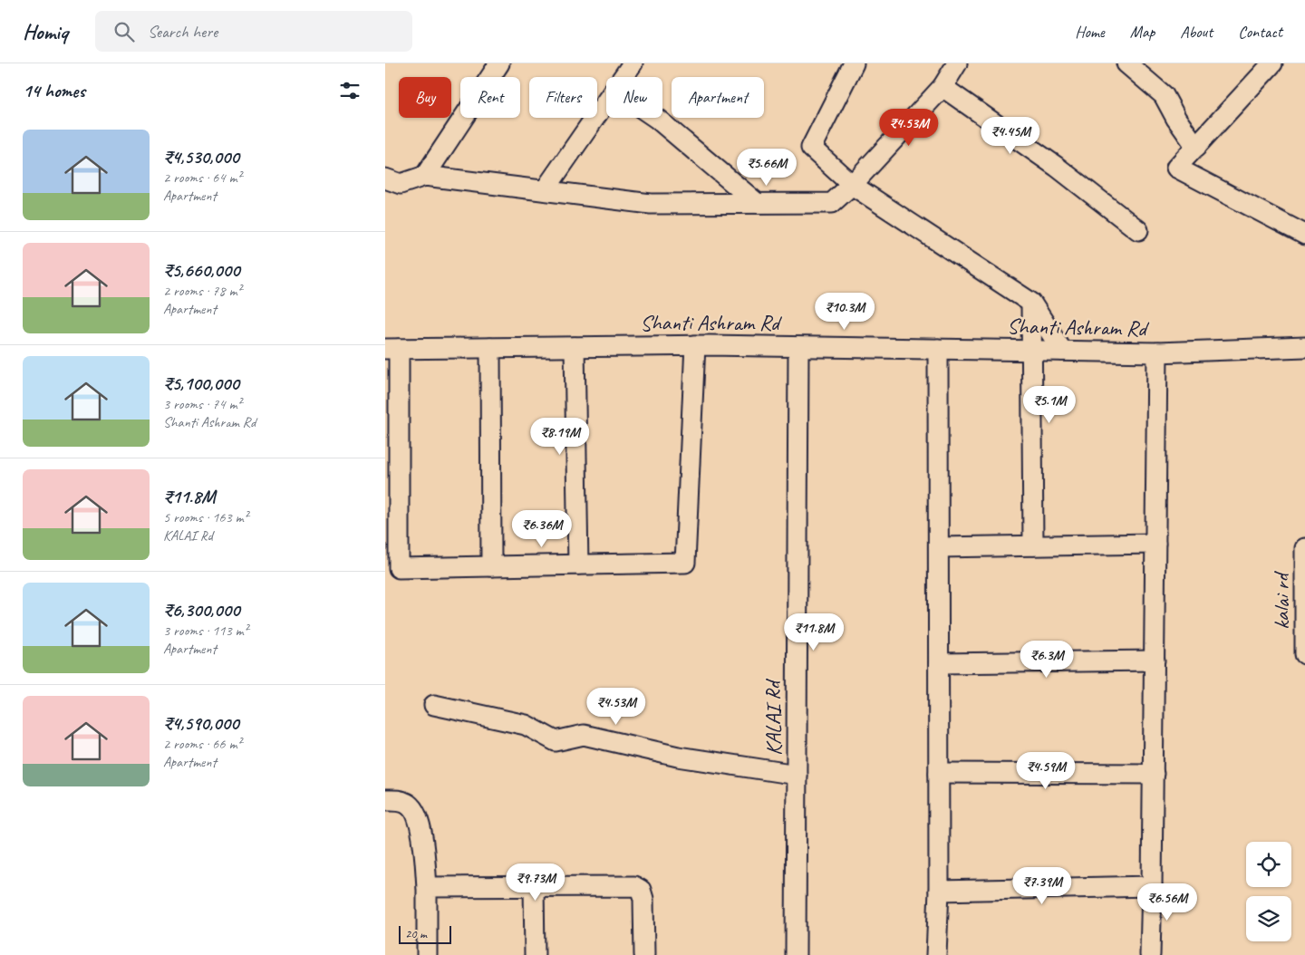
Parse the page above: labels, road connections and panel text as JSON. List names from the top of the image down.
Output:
{
  "streets": {
    "street": ["Shanti Ashram Rd", "kalai rd", "KALAI Rd"]
  },
  "crossings": [
    ["Shanti Ashram Rd", "KALAI Rd"]
  ],
  "scale_bar": "20 m",
  "page": {
    "header": "Homiq",
    "search": "Search here",
    "nav": [
      "Home",
      "Map",
      "About",
      "Contact"
    ],
    "heading": "14 homes",
    "chip": [
      "Buy",
      "Rent",
      "Filters",
      "New",
      "Apartment"
    ],
    "price": [
      "₹4.53M",
      "₹4.45M",
      "₹5.66M",
      "₹10.3M",
      "₹5.1M",
      "₹8.19M",
      "₹6.36M",
      "₹11.8M",
      "₹6.3M",
      "₹4.53M",
      "₹4.59M",
      "₹9.73M",
      "₹7.39M",
      "₹6.56M"
    ],
    "list": [
      {
        "name": "₹4,530,000",
        "note": "2 rooms · 64 m² · Apartment"
      },
      {
        "name": "₹5,660,000",
        "note": "2 rooms · 78 m² · Apartment"
      },
      {
        "name": "₹5,100,000",
        "note": "3 rooms · 74 m² · Shanti Ashram Rd"
      },
      {
        "name": "₹11.8M",
        "note": "5 rooms · 163 m² · KALAI Rd"
      },
      {
        "name": "₹6,300,000",
        "note": "3 rooms · 113 m² · Apartment"
      },
      {
        "name": "₹4,590,000",
        "note": "2 rooms · 66 m² · Apartment"
      }
    ],
    "scale": "20 m"
  }
}
